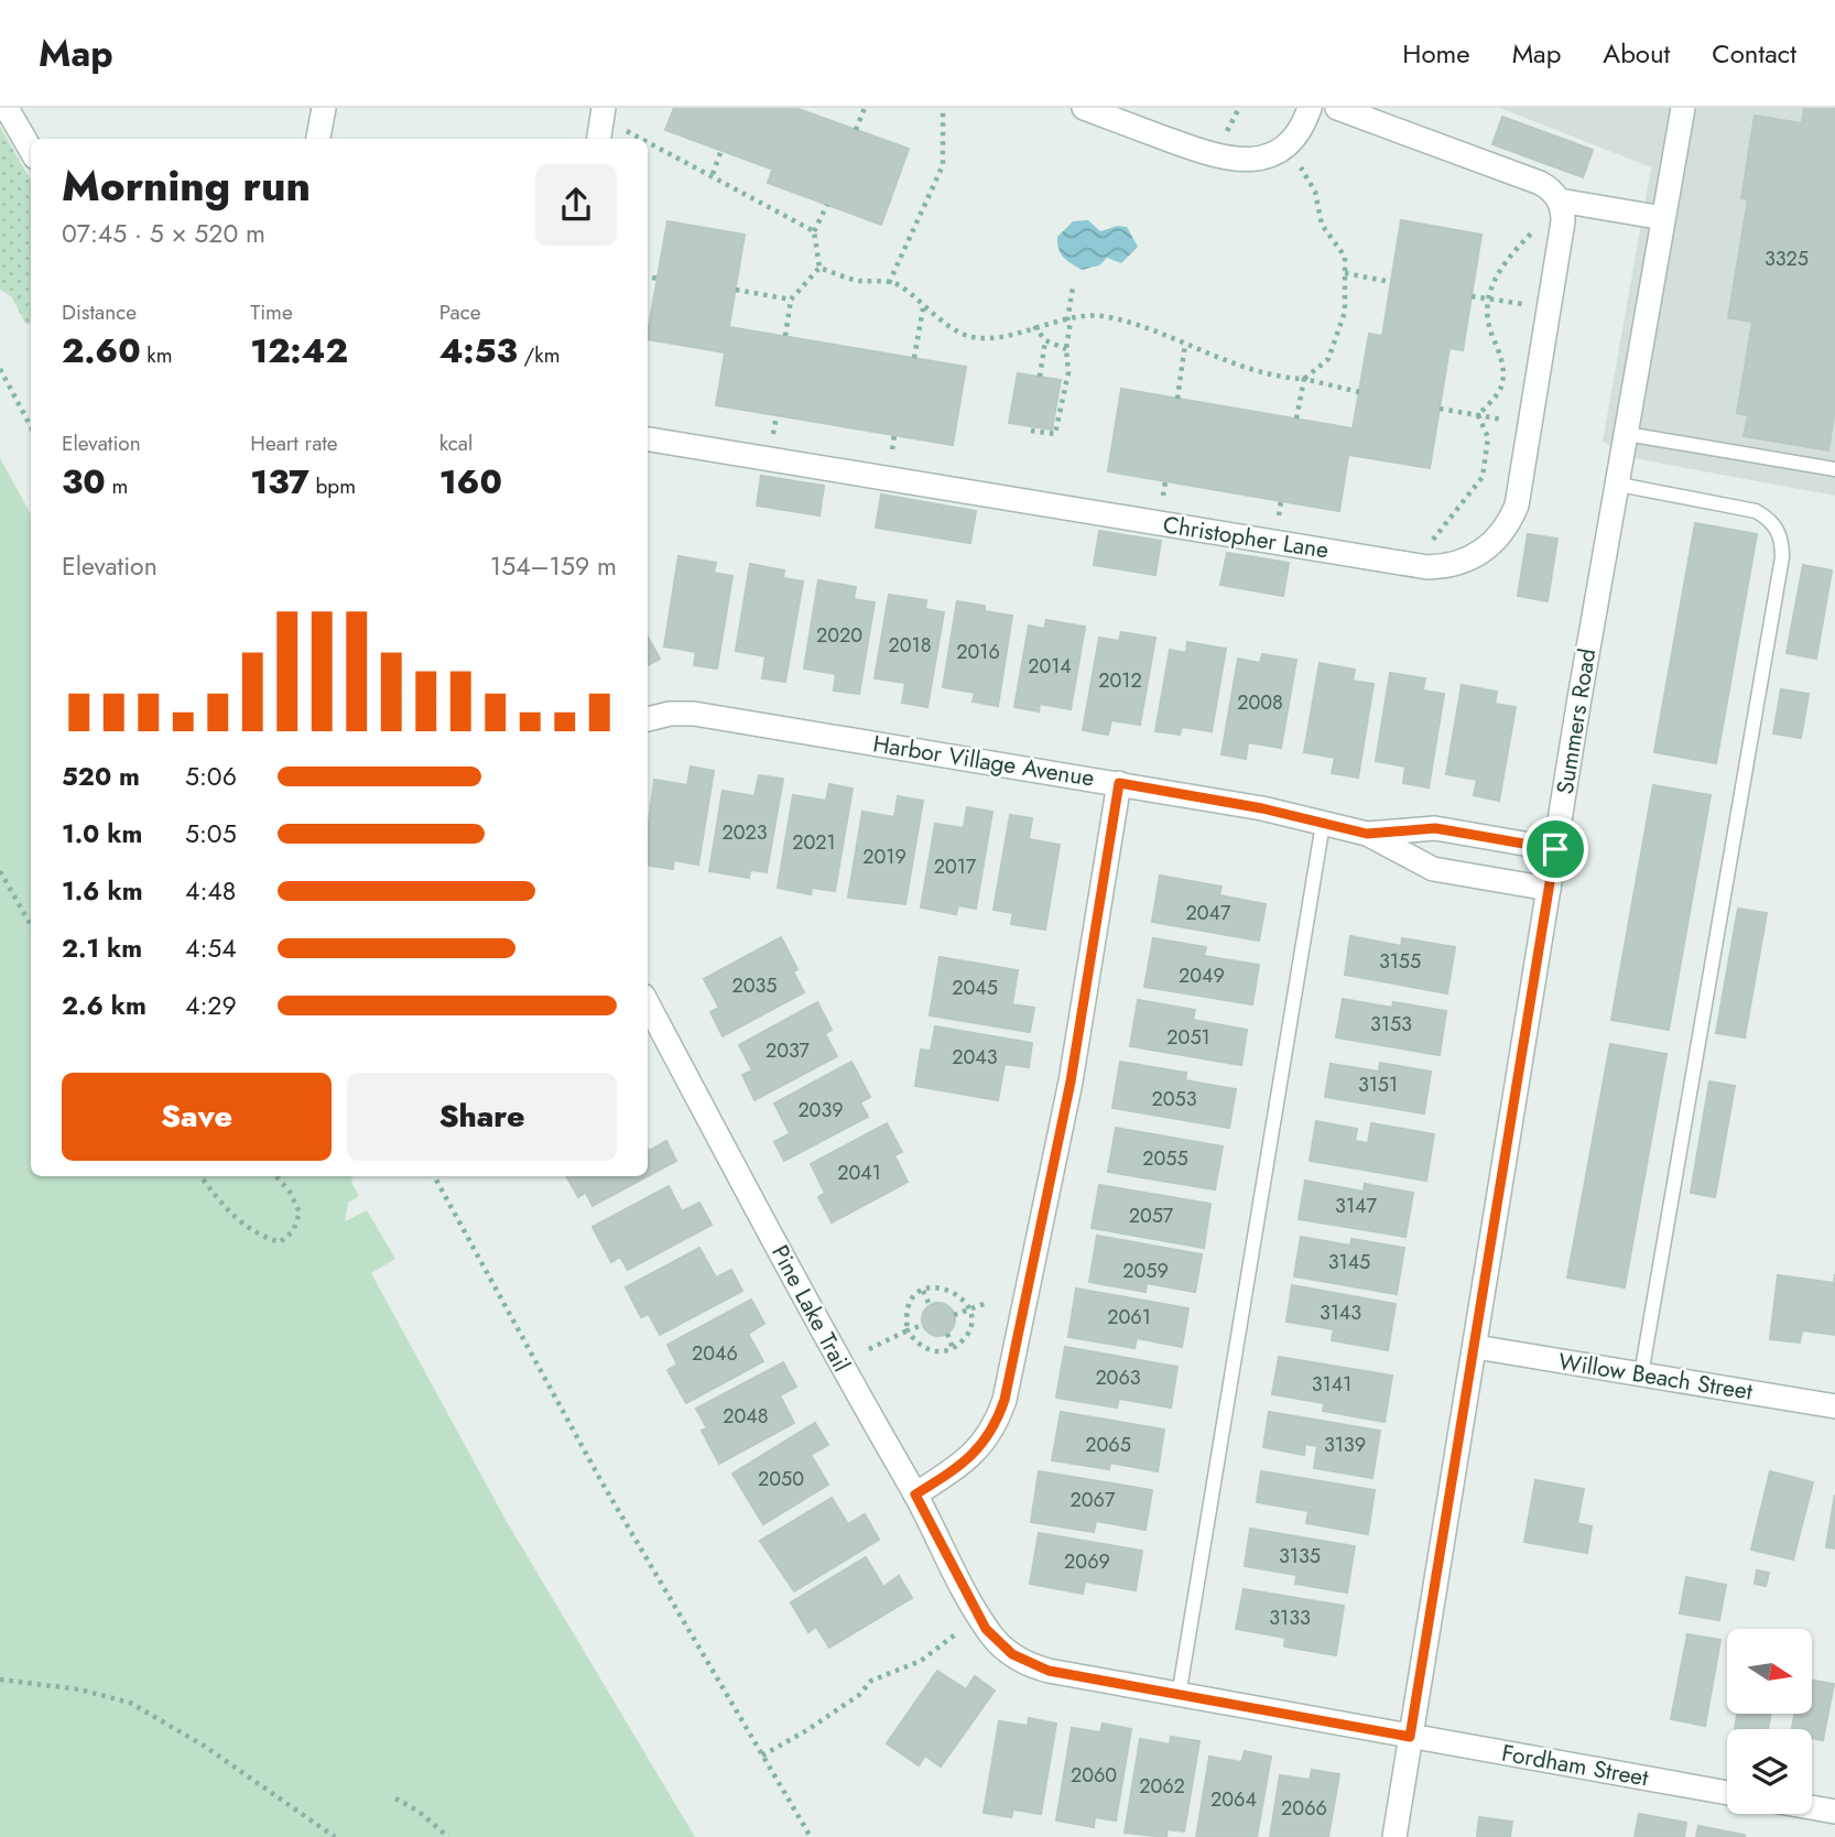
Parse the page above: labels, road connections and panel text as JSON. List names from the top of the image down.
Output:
{
  "streets": {
    "street": [
      "Christopher Lane",
      "Summers Road",
      "Harbor Village Avenue",
      "Pine Lake Trail",
      "Willow Beach Street",
      "Fordham Street"
    ]
  },
  "crossings": [
    ["Summers Road", "Harbor Village Avenue"],
    ["Summers Road", "Willow Beach Street"],
    ["Summers Road", "Fordham Street"],
    ["Pine Lake Trail", "Fordham Street"]
  ],
  "house_numbers": [
    "3325",
    "2020",
    "2018",
    "2016",
    "2014",
    "2012",
    "2008",
    "2023",
    "2021",
    "2019",
    "2017",
    "2047",
    "3155",
    "2049",
    "2035",
    "2045",
    "3153",
    "2051",
    "2037",
    "2043",
    "3151",
    "2053",
    "2039",
    "2055",
    "2041",
    "3147",
    "2057",
    "3145",
    "2059",
    "3143",
    "2061",
    "2046",
    "2063",
    "3141",
    "2048",
    "2065",
    "3139",
    "2050",
    "2067",
    "3135",
    "2069",
    "3133",
    "2060",
    "2062",
    "2064",
    "2066"
  ],
  "north": "right",
  "page": {
    "header": "Map",
    "nav": [
      "Home",
      "Map",
      "About",
      "Contact"
    ],
    "heading": ["Morning run", "07:45 · 5 × 520 m"],
    "stats": [
      ["Distance", "2.60 km"],
      ["Time", "12:42"],
      ["Pace", "4:53 /km"],
      ["Elevation", "30 m"],
      ["Heart rate", "137 bpm"],
      ["kcal", "160"]
    ],
    "chart": ["Elevation", "154–159 m"],
    "list": [
      {
        "name": "520 m",
        "note": "5:06"
      },
      {
        "name": "1.0 km",
        "note": "5:05"
      },
      {
        "name": "1.6 km",
        "note": "4:48"
      },
      {
        "name": "2.1 km",
        "note": "4:54"
      },
      {
        "name": "2.6 km",
        "note": "4:29"
      }
    ],
    "buttons": ["Save", "Share"]
  }
}
